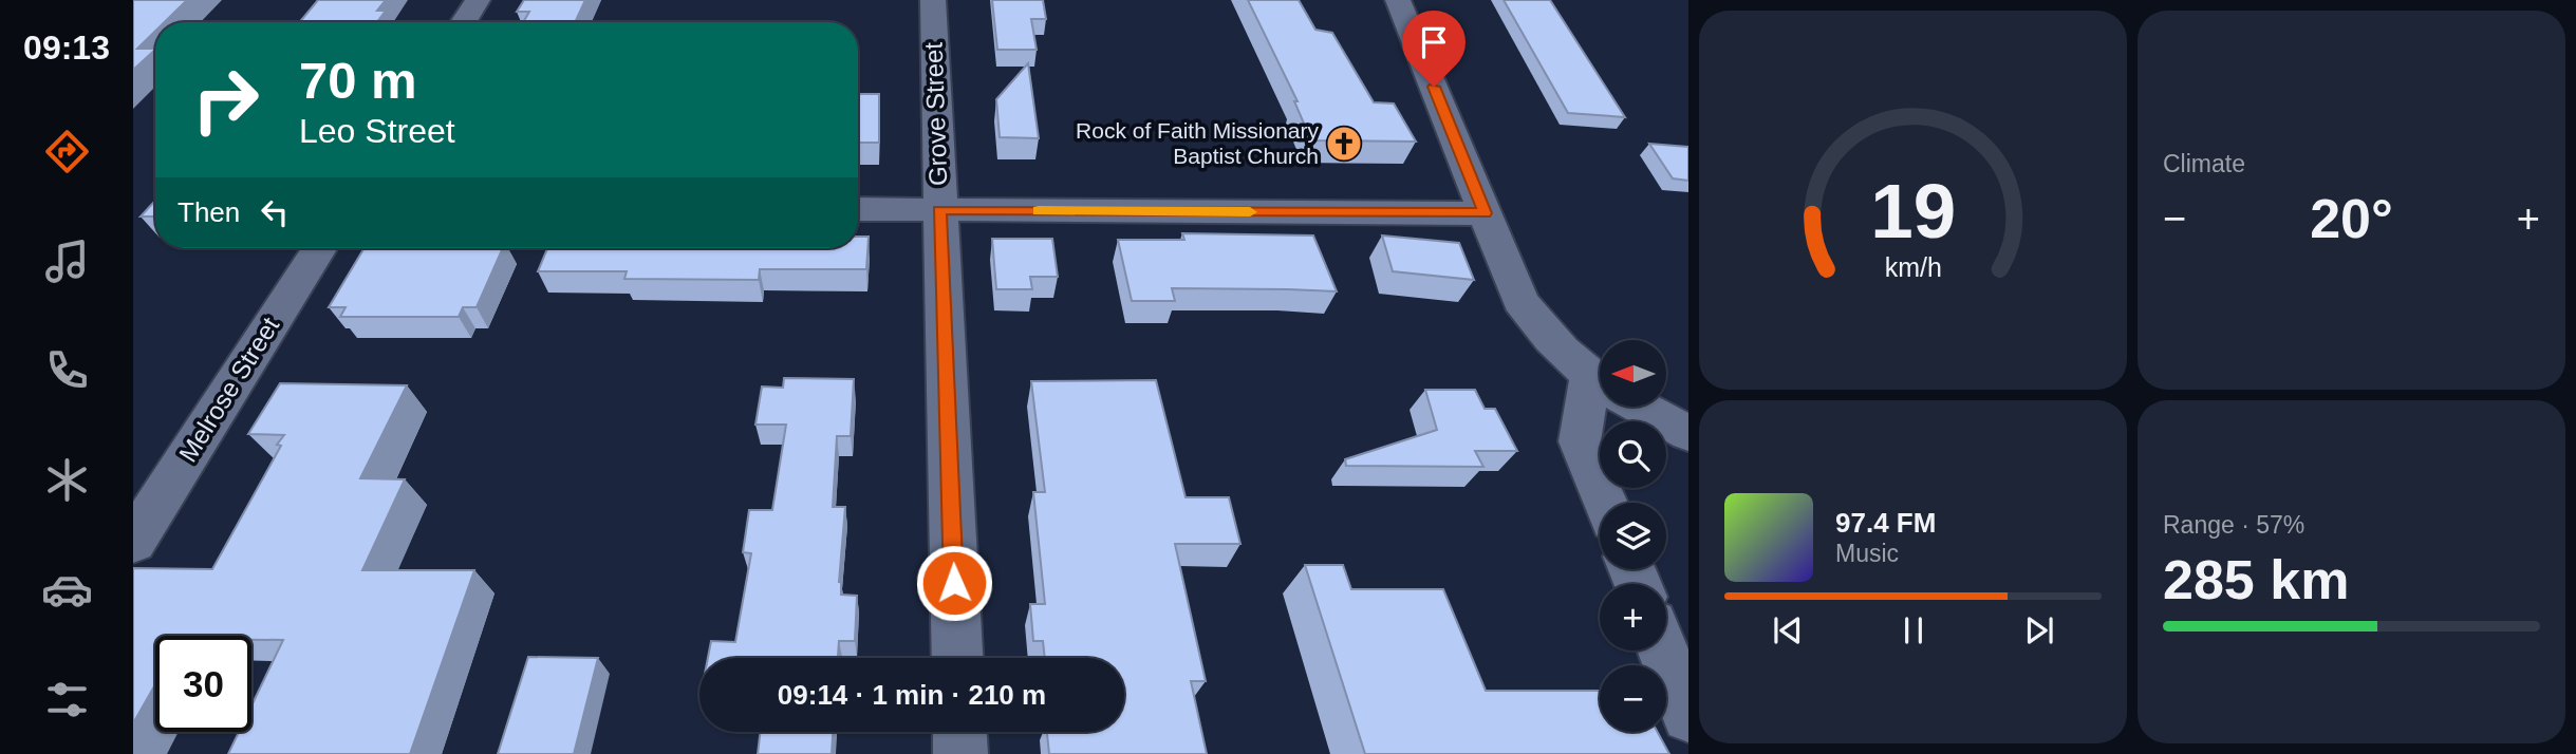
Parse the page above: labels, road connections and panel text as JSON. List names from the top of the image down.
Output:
{
  "streets": {
    "street": ["Grove Street", "Melrose Street"]
  },
  "places": {
    "church": ["Rock of Faith Missionary Baptist Church"]
  },
  "north": "left",
  "page": {
    "tabs": "09:13",
    "tile": [
      "Climate",
      ["Range · 57%", "285 km"]
    ],
    "turn": ["70 m", "Leo Street"],
    "then": "Then",
    "heat": ["−", "20°", "+"],
    "map_buttons": ["+", "−"],
    "song": ["97.4 FM", "Music"],
    "limit": "30",
    "trip": "09:14 · 1 min · 210 m",
    "gauge": ["19", "km/h"]
  }
}
